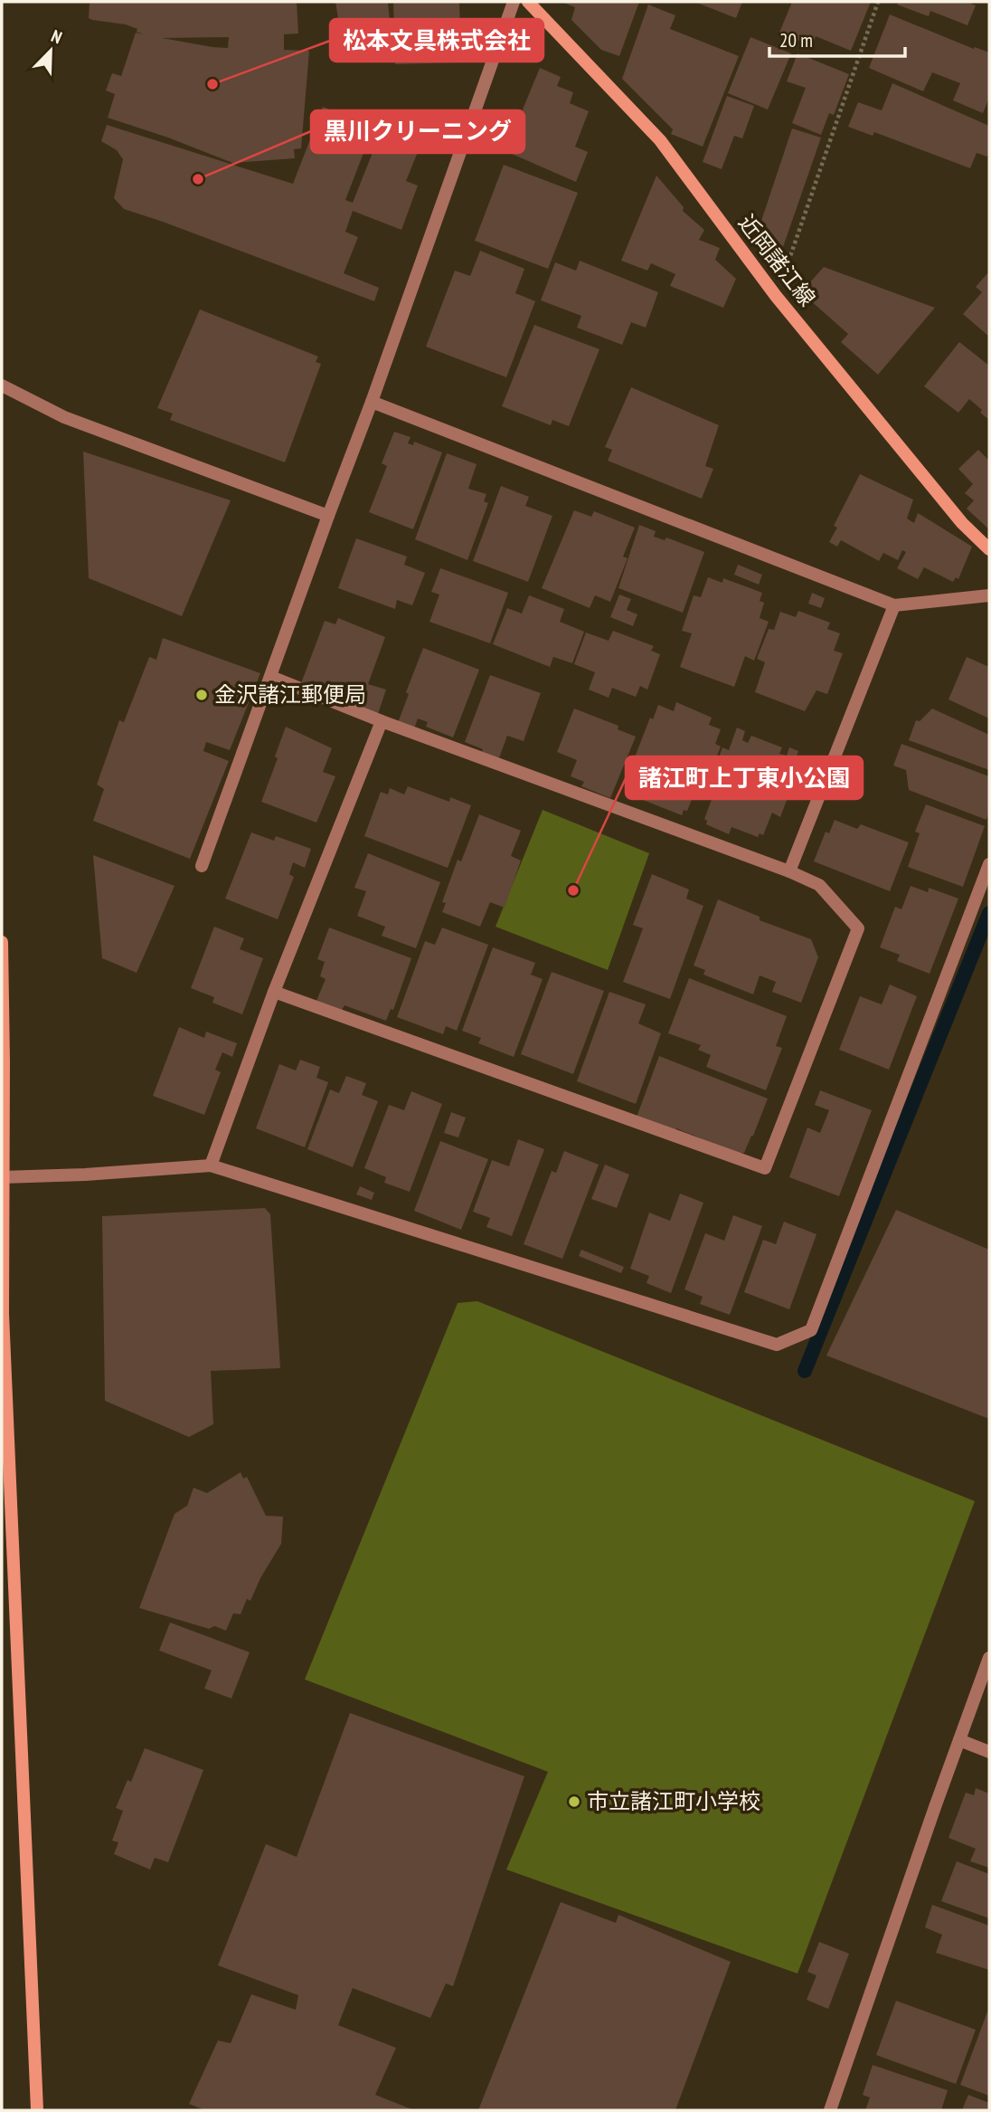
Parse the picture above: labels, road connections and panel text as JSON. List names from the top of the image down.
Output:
{
  "streets": {
    "street": ["近岡諸江線"]
  },
  "places": [
    "松本文具株式会社",
    "黒川クリーニング",
    "金沢諸江郵便局",
    "諸江町上丁東小公園",
    "市立諸江町小学校"
  ],
  "scale_bar": "20 m",
  "north": "top right"
}
